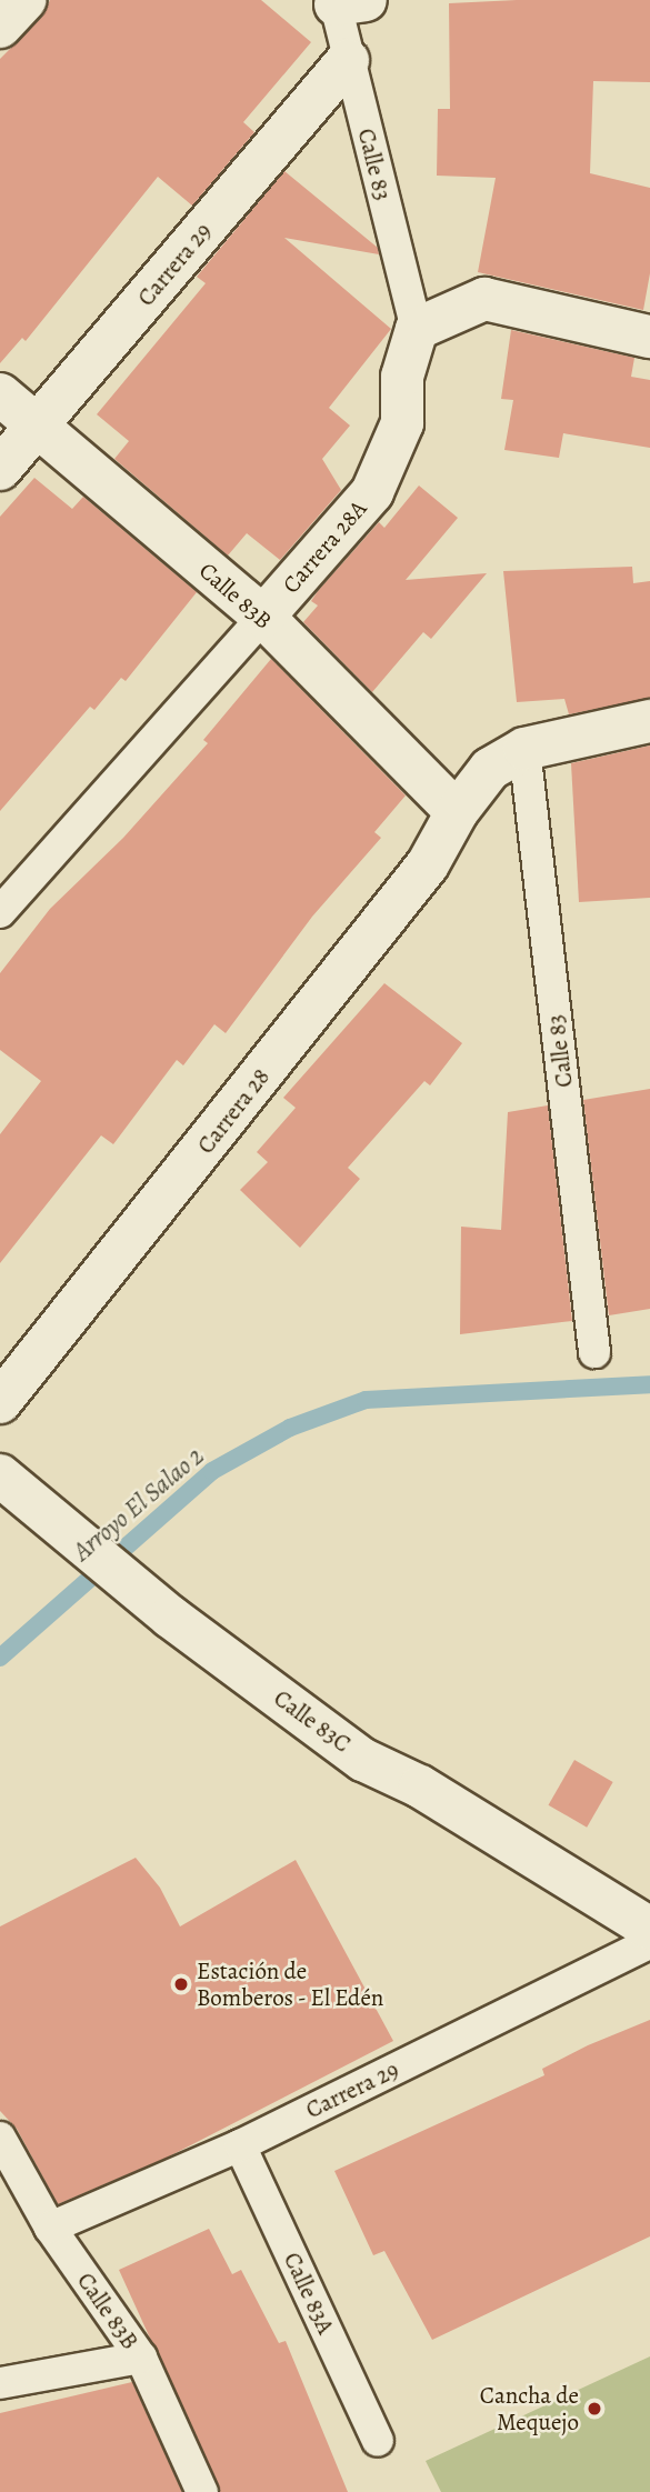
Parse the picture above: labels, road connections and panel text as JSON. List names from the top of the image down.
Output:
{
  "streets": {
    "street": [
      "Carrera 29",
      "Carrera 28A",
      "Calle 83B",
      "Carrera 28",
      "Calle 83C"
    ],
    "lane": ["Calle 83", "Calle 83A"]
  },
  "crossings": [
    ["Calle 83", "Carrera 29"],
    ["Calle 83", "Carrera 28A"],
    ["Calle 83", "Carrera 28"],
    ["Carrera 29", "Calle 83B"],
    ["Carrera 29", "Calle 83A"],
    ["Carrera 28A", "Calle 83B"],
    ["Calle 83B", "Carrera 28"]
  ],
  "water": ["Arroyo El Salao 2"],
  "places": ["Estación de Bomberos - El Edén", "Cancha de Mequejo"]
}
